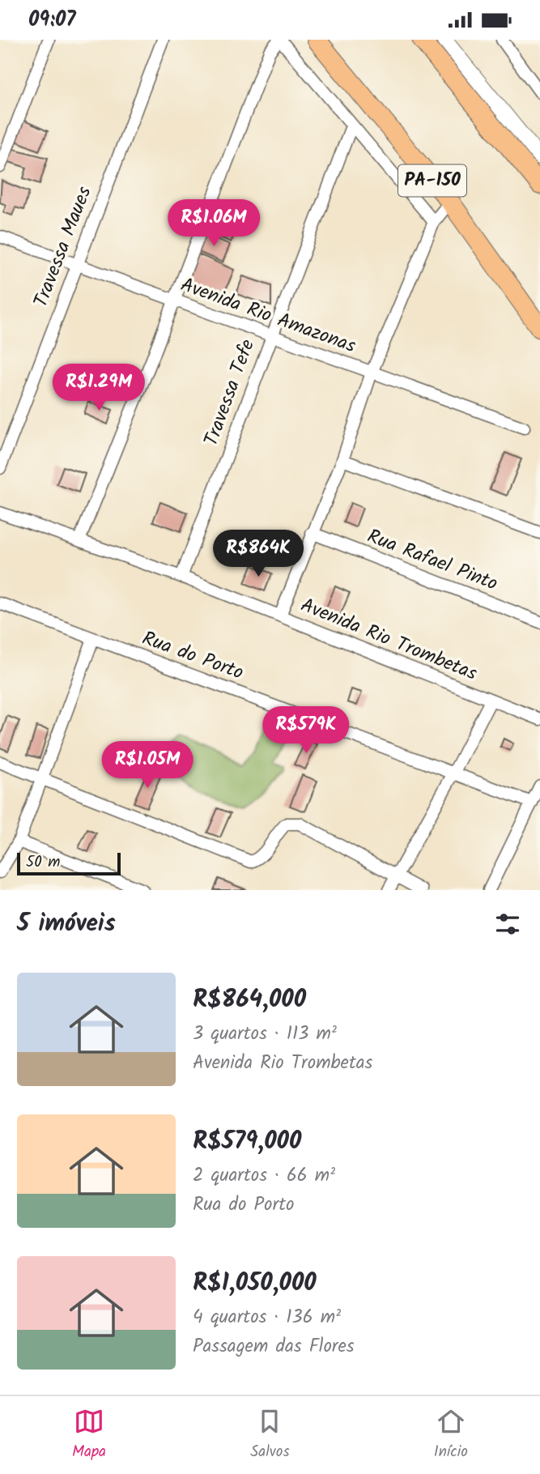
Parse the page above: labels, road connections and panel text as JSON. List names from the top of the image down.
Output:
{
  "streets": {
    "main road": ["PA-150"],
    "street": [
      "Travessa Maues",
      "Avenida Rio Amazonas",
      "Travessa Tefe",
      "Rua Rafael Pinto",
      "Avenida Rio Trombetas",
      "Rua do Porto"
    ]
  },
  "crossings": [
    ["Travessa Maues", "Avenida Rio Amazonas"],
    ["Avenida Rio Amazonas", "Travessa Tefe"],
    ["Travessa Tefe", "Avenida Rio Trombetas"]
  ],
  "scale_bar": "50 m",
  "page": {
    "status": "09:07",
    "price": [
      "R$1.06M",
      "R$1.29M",
      "R$864K",
      "R$579K",
      "R$1.05M"
    ],
    "scale": "50 m",
    "heading": "5 imóveis",
    "list": [
      {
        "name": "R$864,000",
        "note": "3 quartos · 113 m² · Avenida Rio Trombetas"
      },
      {
        "name": "R$579,000",
        "note": "2 quartos · 66 m² · Rua do Porto"
      },
      {
        "name": "R$1,050,000",
        "note": "4 quartos · 136 m² · Passagem das Flores"
      }
    ],
    "tabs": ["Mapa", "Salvos", "Início"]
  }
}
